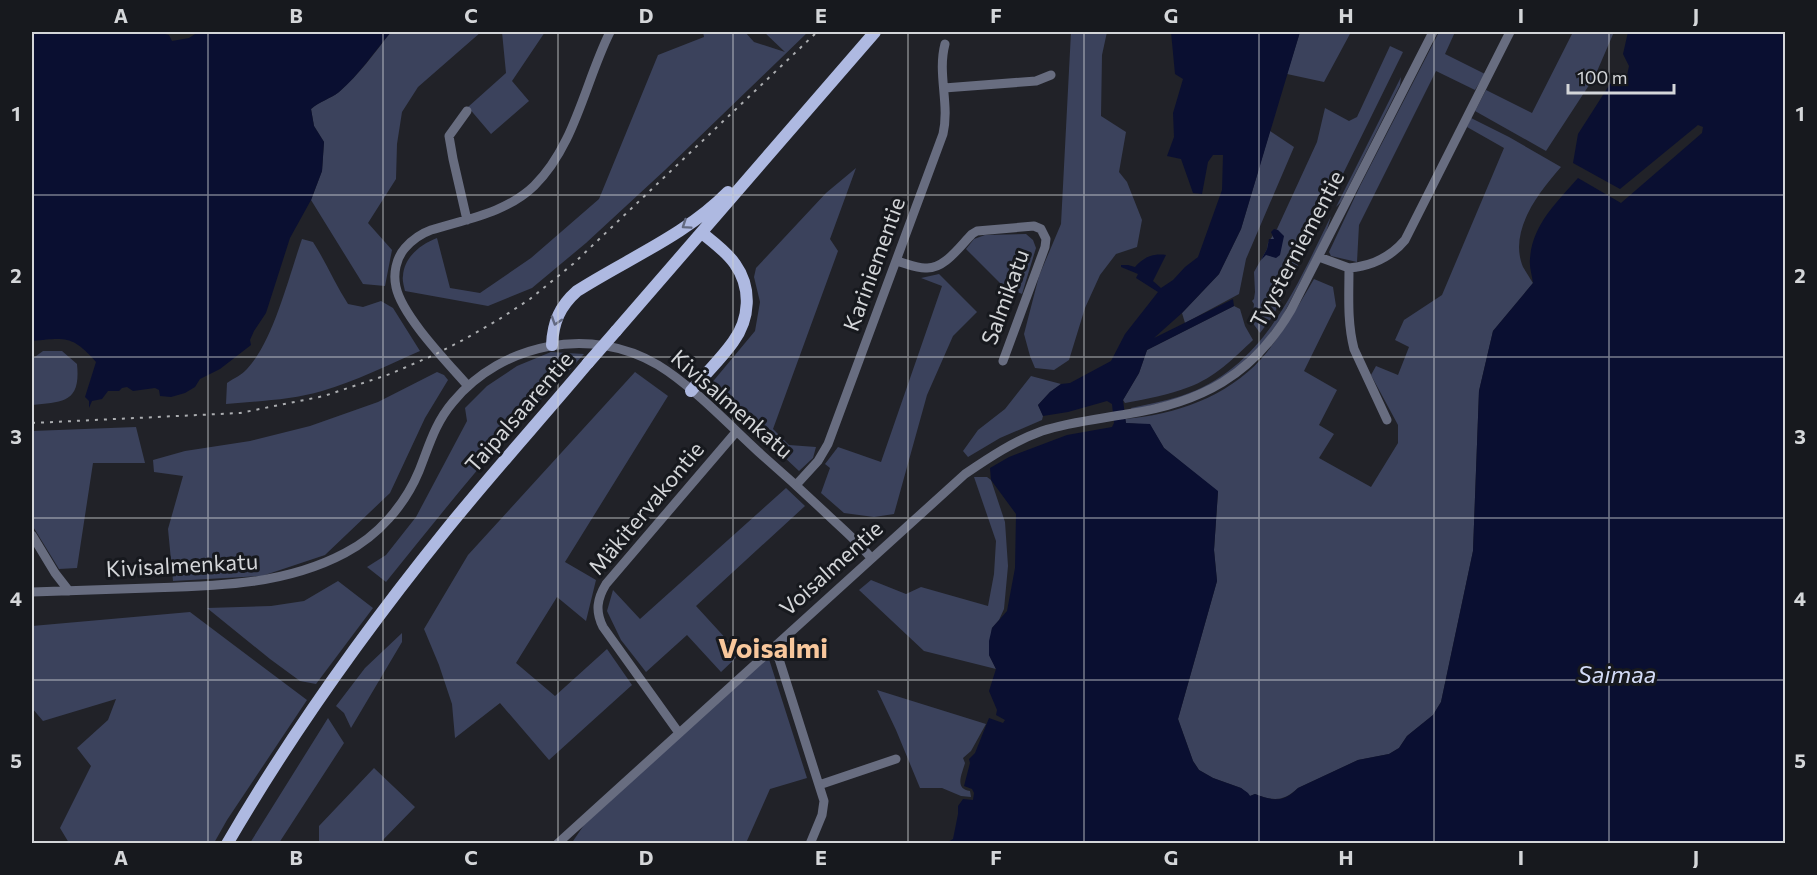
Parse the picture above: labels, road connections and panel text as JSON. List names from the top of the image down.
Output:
{
  "streets": {
    "main road": ["Taipalsaarentie"],
    "street": [
      "Tyysterniementie",
      "Kariniementie",
      "Salmikatu",
      "Kivisalmenkatu",
      "Mäkitervakontie",
      "Voisalmentie"
    ]
  },
  "crossings": [
    ["Tyysterniementie", "Voisalmentie"],
    ["Kariniementie", "Salmikatu"],
    ["Kariniementie", "Kivisalmenkatu"],
    ["Kivisalmenkatu", "Mäkitervakontie"],
    ["Kivisalmenkatu", "Voisalmentie"],
    ["Mäkitervakontie", "Voisalmentie"]
  ],
  "districts": ["Voisalmi"],
  "water": ["Saimaa"],
  "scale_bar": "100 m",
  "grid": {
    "columns": [
      "A",
      "B",
      "C",
      "D",
      "E",
      "F",
      "G",
      "H",
      "I",
      "J"
    ],
    "rows": [
      "1",
      "2",
      "3",
      "4",
      "5"
    ]
  }
}
